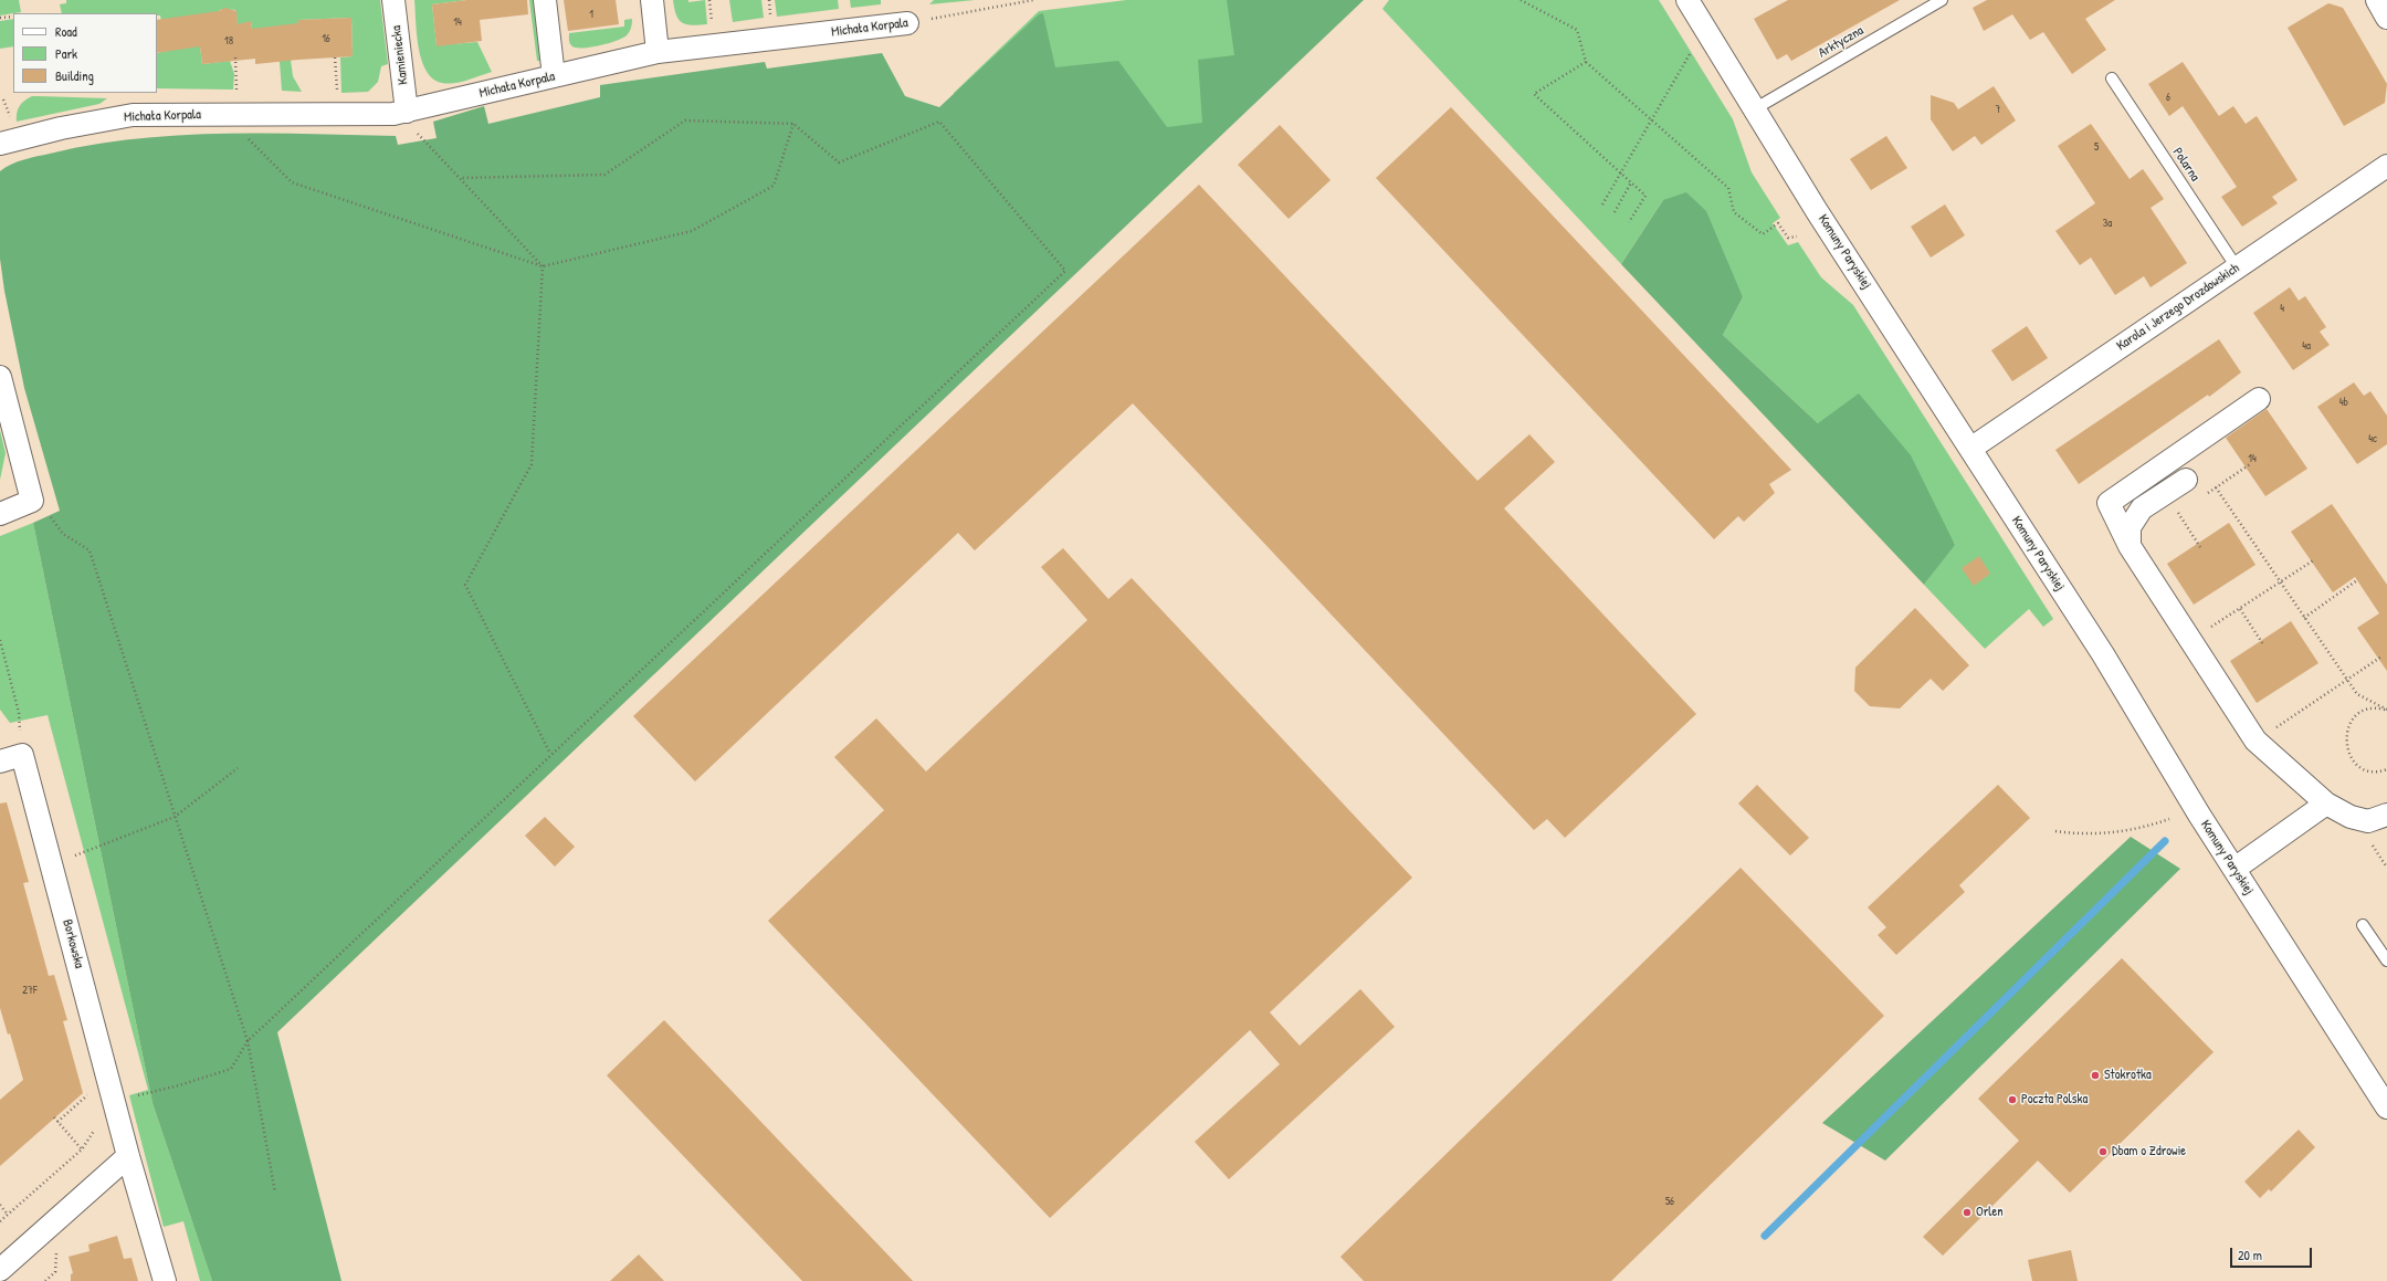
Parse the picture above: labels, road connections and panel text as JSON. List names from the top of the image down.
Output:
{
  "streets": {
    "street": [
      "Michała Korpala",
      "Kamieniecka",
      "Komuny Paryskiej",
      "Karola i Jerzego Drozdowskich",
      "Borkowska"
    ],
    "lane": ["Arktyczna", "Polarna"]
  },
  "crossings": [
    ["Michała Korpala", "Kamieniecka"],
    ["Arktyczna", "Komuny Paryskiej"],
    ["Polarna", "Karola i Jerzego Drozdowskich"],
    ["Komuny Paryskiej", "Karola i Jerzego Drozdowskich"]
  ],
  "places": [
    "Stokrotka",
    "Poczta Polska",
    "Dbam o Zdrowie",
    "Orlen"
  ],
  "house_numbers": [
    "1",
    "14",
    "16",
    "18",
    "6",
    "7",
    "5",
    "3a",
    "4",
    "4a",
    "4b",
    "4c",
    "14",
    "27F",
    "56"
  ],
  "legend": ["Road", "Park", "Building"],
  "scale_bar": "20 m"
}
